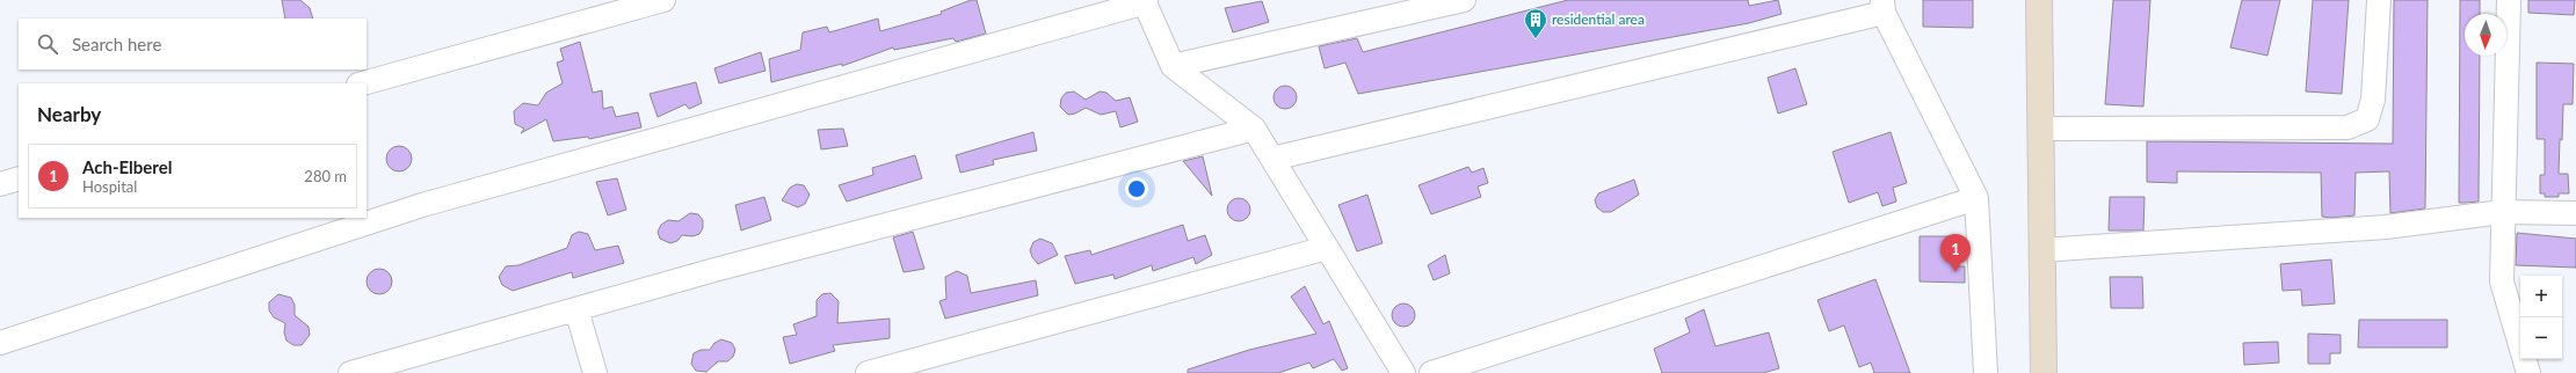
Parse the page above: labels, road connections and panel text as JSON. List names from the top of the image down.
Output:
{
  "places": {
    "building": ["residential area"]
  },
  "north": "bottom",
  "page": {
    "search": "Search here",
    "heading": "Nearby",
    "list": [
      {
        "mark": "1",
        "name": "Ach-Elberel",
        "note": "Hospital",
        "value": "280 m"
      }
    ],
    "pins": "1",
    "map_buttons": ["+", "−"]
  }
}
